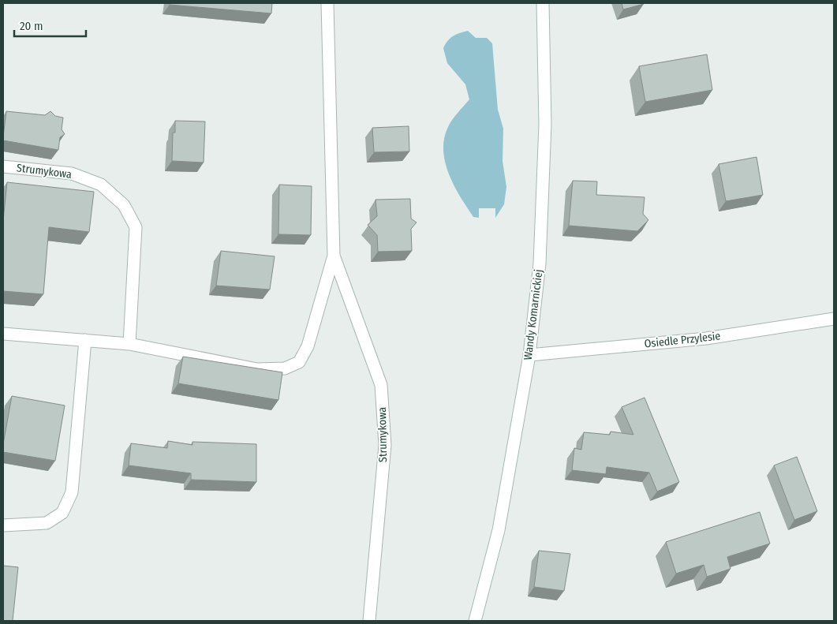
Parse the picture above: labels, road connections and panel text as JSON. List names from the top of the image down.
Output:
{
  "streets": {
    "street": ["Strumykowa", "Wandy Komarnickiej", "Osiedle Przylesie"]
  },
  "crossings": [
    ["Wandy Komarnickiej", "Osiedle Przylesie"]
  ],
  "scale_bar": "20 m"
}
